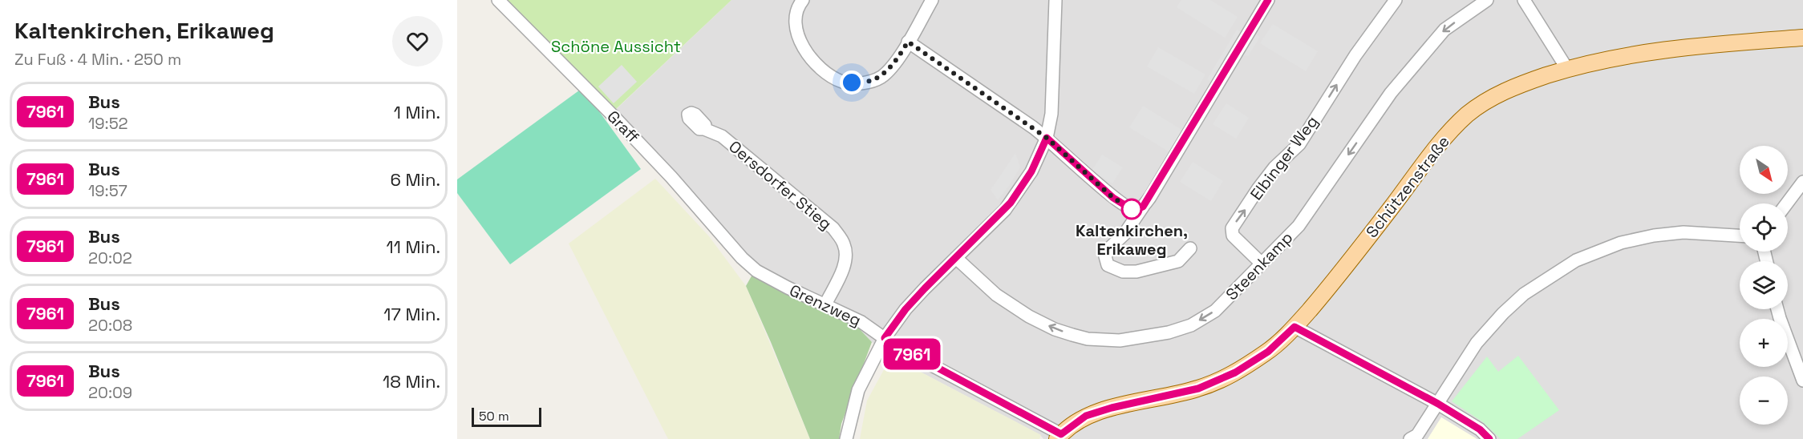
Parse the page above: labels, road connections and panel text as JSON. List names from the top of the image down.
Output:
{
  "streets": {
    "main road": ["Schützenstraße"],
    "street": [
      "Graff",
      "Elbinger Weg",
      "Oersdorfer Stieg",
      "Steenkamp",
      "Grenzweg"
    ]
  },
  "crossings": [
    ["Graff", "Grenzweg"],
    ["Elbinger Weg", "Steenkamp"],
    ["Oersdorfer Stieg", "Grenzweg"],
    ["Schützenstraße", "Grenzweg"]
  ],
  "one_way": ["Steenkamp"],
  "parks": ["Schöne Aussicht"],
  "places": ["Kaltenkirchen, Erikaweg"],
  "lines": ["bus line 7961"],
  "scale_bar": "50 m",
  "north": "bottom right",
  "page": {
    "heading": ["Kaltenkirchen, Erikaweg", "Zu Fuß · 4 Min. · 250 m"],
    "on_map": "7961",
    "list": [
      {
        "mark": "7961",
        "name": "Bus",
        "note": "19:52",
        "value": "1 Min."
      },
      {
        "mark": "7961",
        "name": "Bus",
        "note": "19:57",
        "value": "6 Min."
      },
      {
        "mark": "7961",
        "name": "Bus",
        "note": "20:02",
        "value": "11 Min."
      },
      {
        "mark": "7961",
        "name": "Bus",
        "note": "20:08",
        "value": "17 Min."
      },
      {
        "mark": "7961",
        "name": "Bus",
        "note": "20:09",
        "value": "18 Min."
      }
    ],
    "map_buttons": ["+", "−"],
    "scale": "50 m"
  }
}
